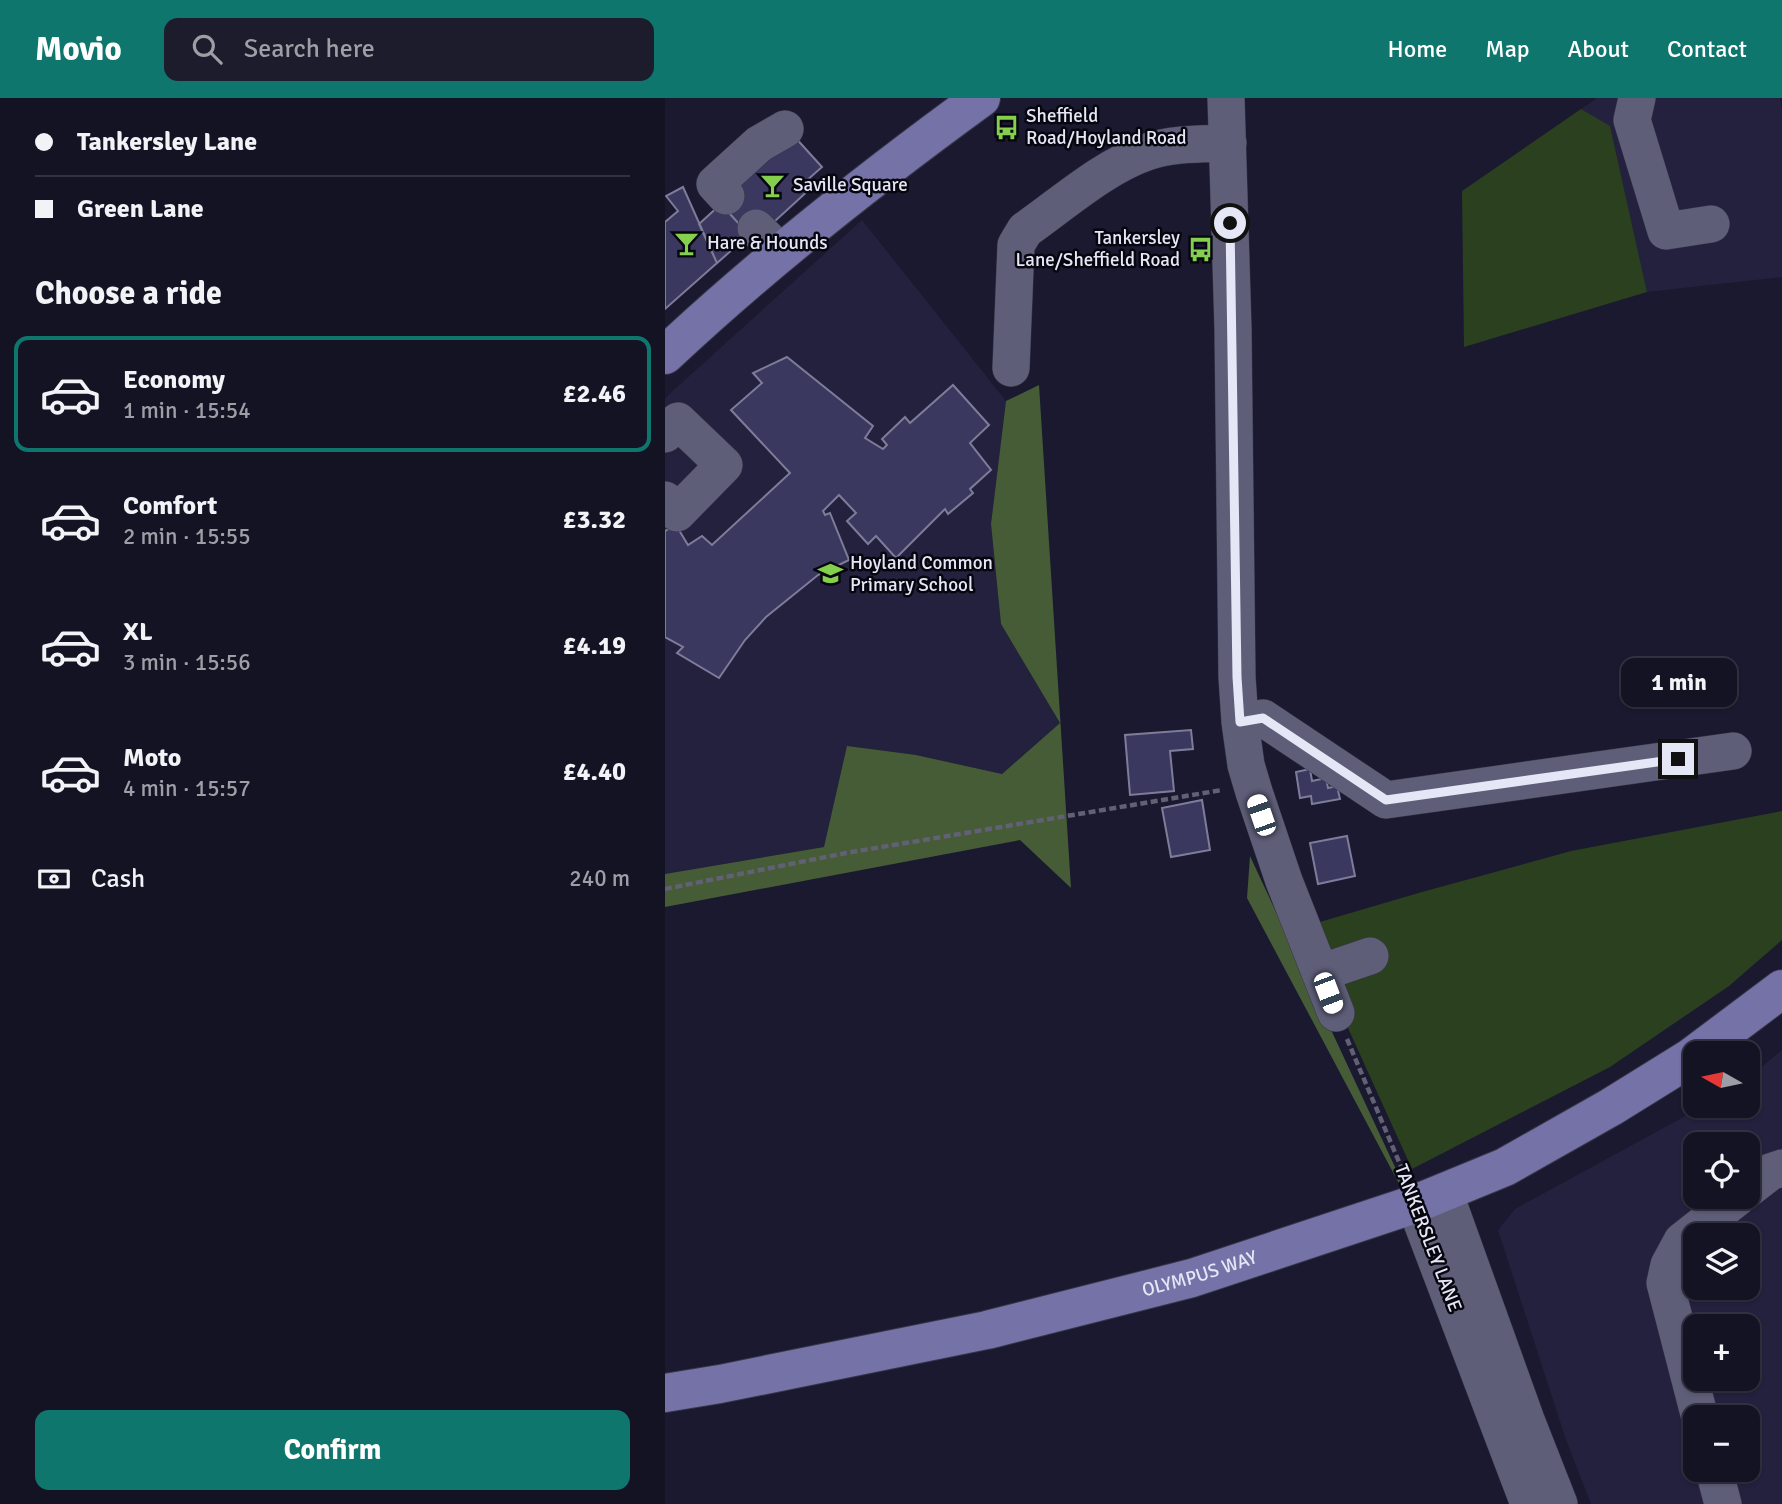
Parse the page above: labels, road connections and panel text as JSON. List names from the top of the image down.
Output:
{
  "streets": {
    "main road": ["OLYMPUS WAY"],
    "street": ["TANKERSLEY LANE"]
  },
  "crossings": [
    ["TANKERSLEY LANE", "OLYMPUS WAY"]
  ],
  "places": {
    "bus stop": ["Sheffield Road/Hoyland Road", "Tankersley Lane/Sheffield Road"],
    "bar": ["Saville Square", "Hare & Hounds"],
    "school or university": ["Hoyland Common Primary School"]
  },
  "north": "left",
  "page": {
    "header": "Movio",
    "search": "Search here",
    "nav": [
      "Home",
      "Map",
      "About",
      "Contact"
    ],
    "banner": ["Tankersley Lane", "Green Lane"],
    "heading": "Choose a ride",
    "list": [
      {
        "name": "Economy",
        "note": "1 min · 15:54",
        "value": "£2.46"
      },
      {
        "name": "Comfort",
        "note": "2 min · 15:55",
        "value": "£3.32"
      },
      {
        "name": "XL",
        "note": "3 min · 15:56",
        "value": "£4.19"
      },
      {
        "name": "Moto",
        "note": "4 min · 15:57",
        "value": "£4.40"
      }
    ],
    "bubble": "1 min",
    "pay": ["Cash", "240 m"],
    "map_buttons": ["+", "−"],
    "buttons": "Confirm"
  }
}
